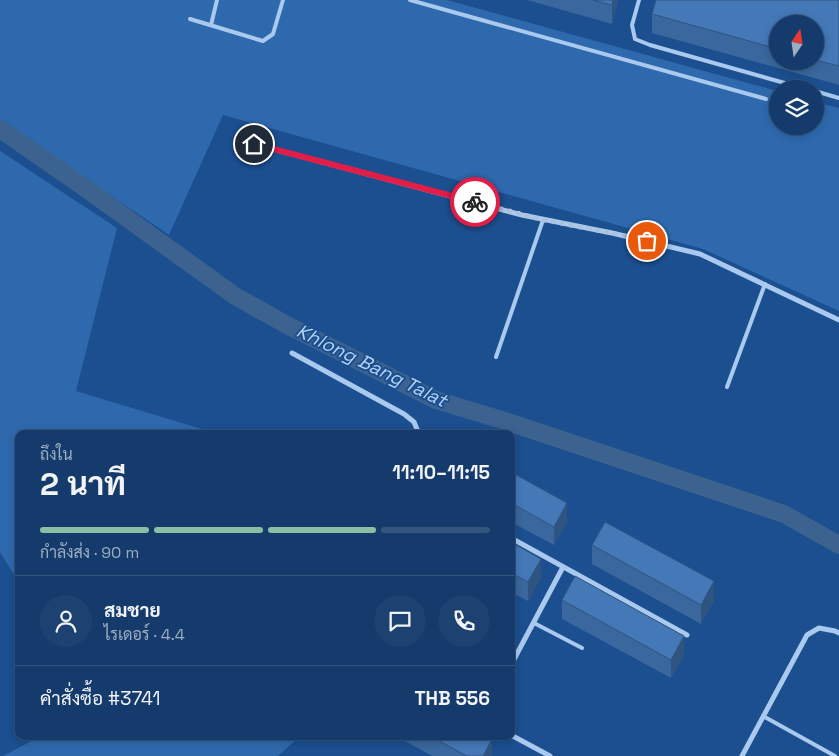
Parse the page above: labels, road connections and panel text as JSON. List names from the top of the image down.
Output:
{
  "water": ["Khlong Bang Talat"],
  "north": "top",
  "page": {
    "heading": ["2 นาที", "ถึงใน", "11:10–11:15"],
    "panel": [
      "สมชาย",
      "ไรเดอร์ · 4.4",
      "คำสั่งซื้อ #3741",
      "THB 556"
    ],
    "bar": "กำลังส่ง · 90 m"
  }
}
